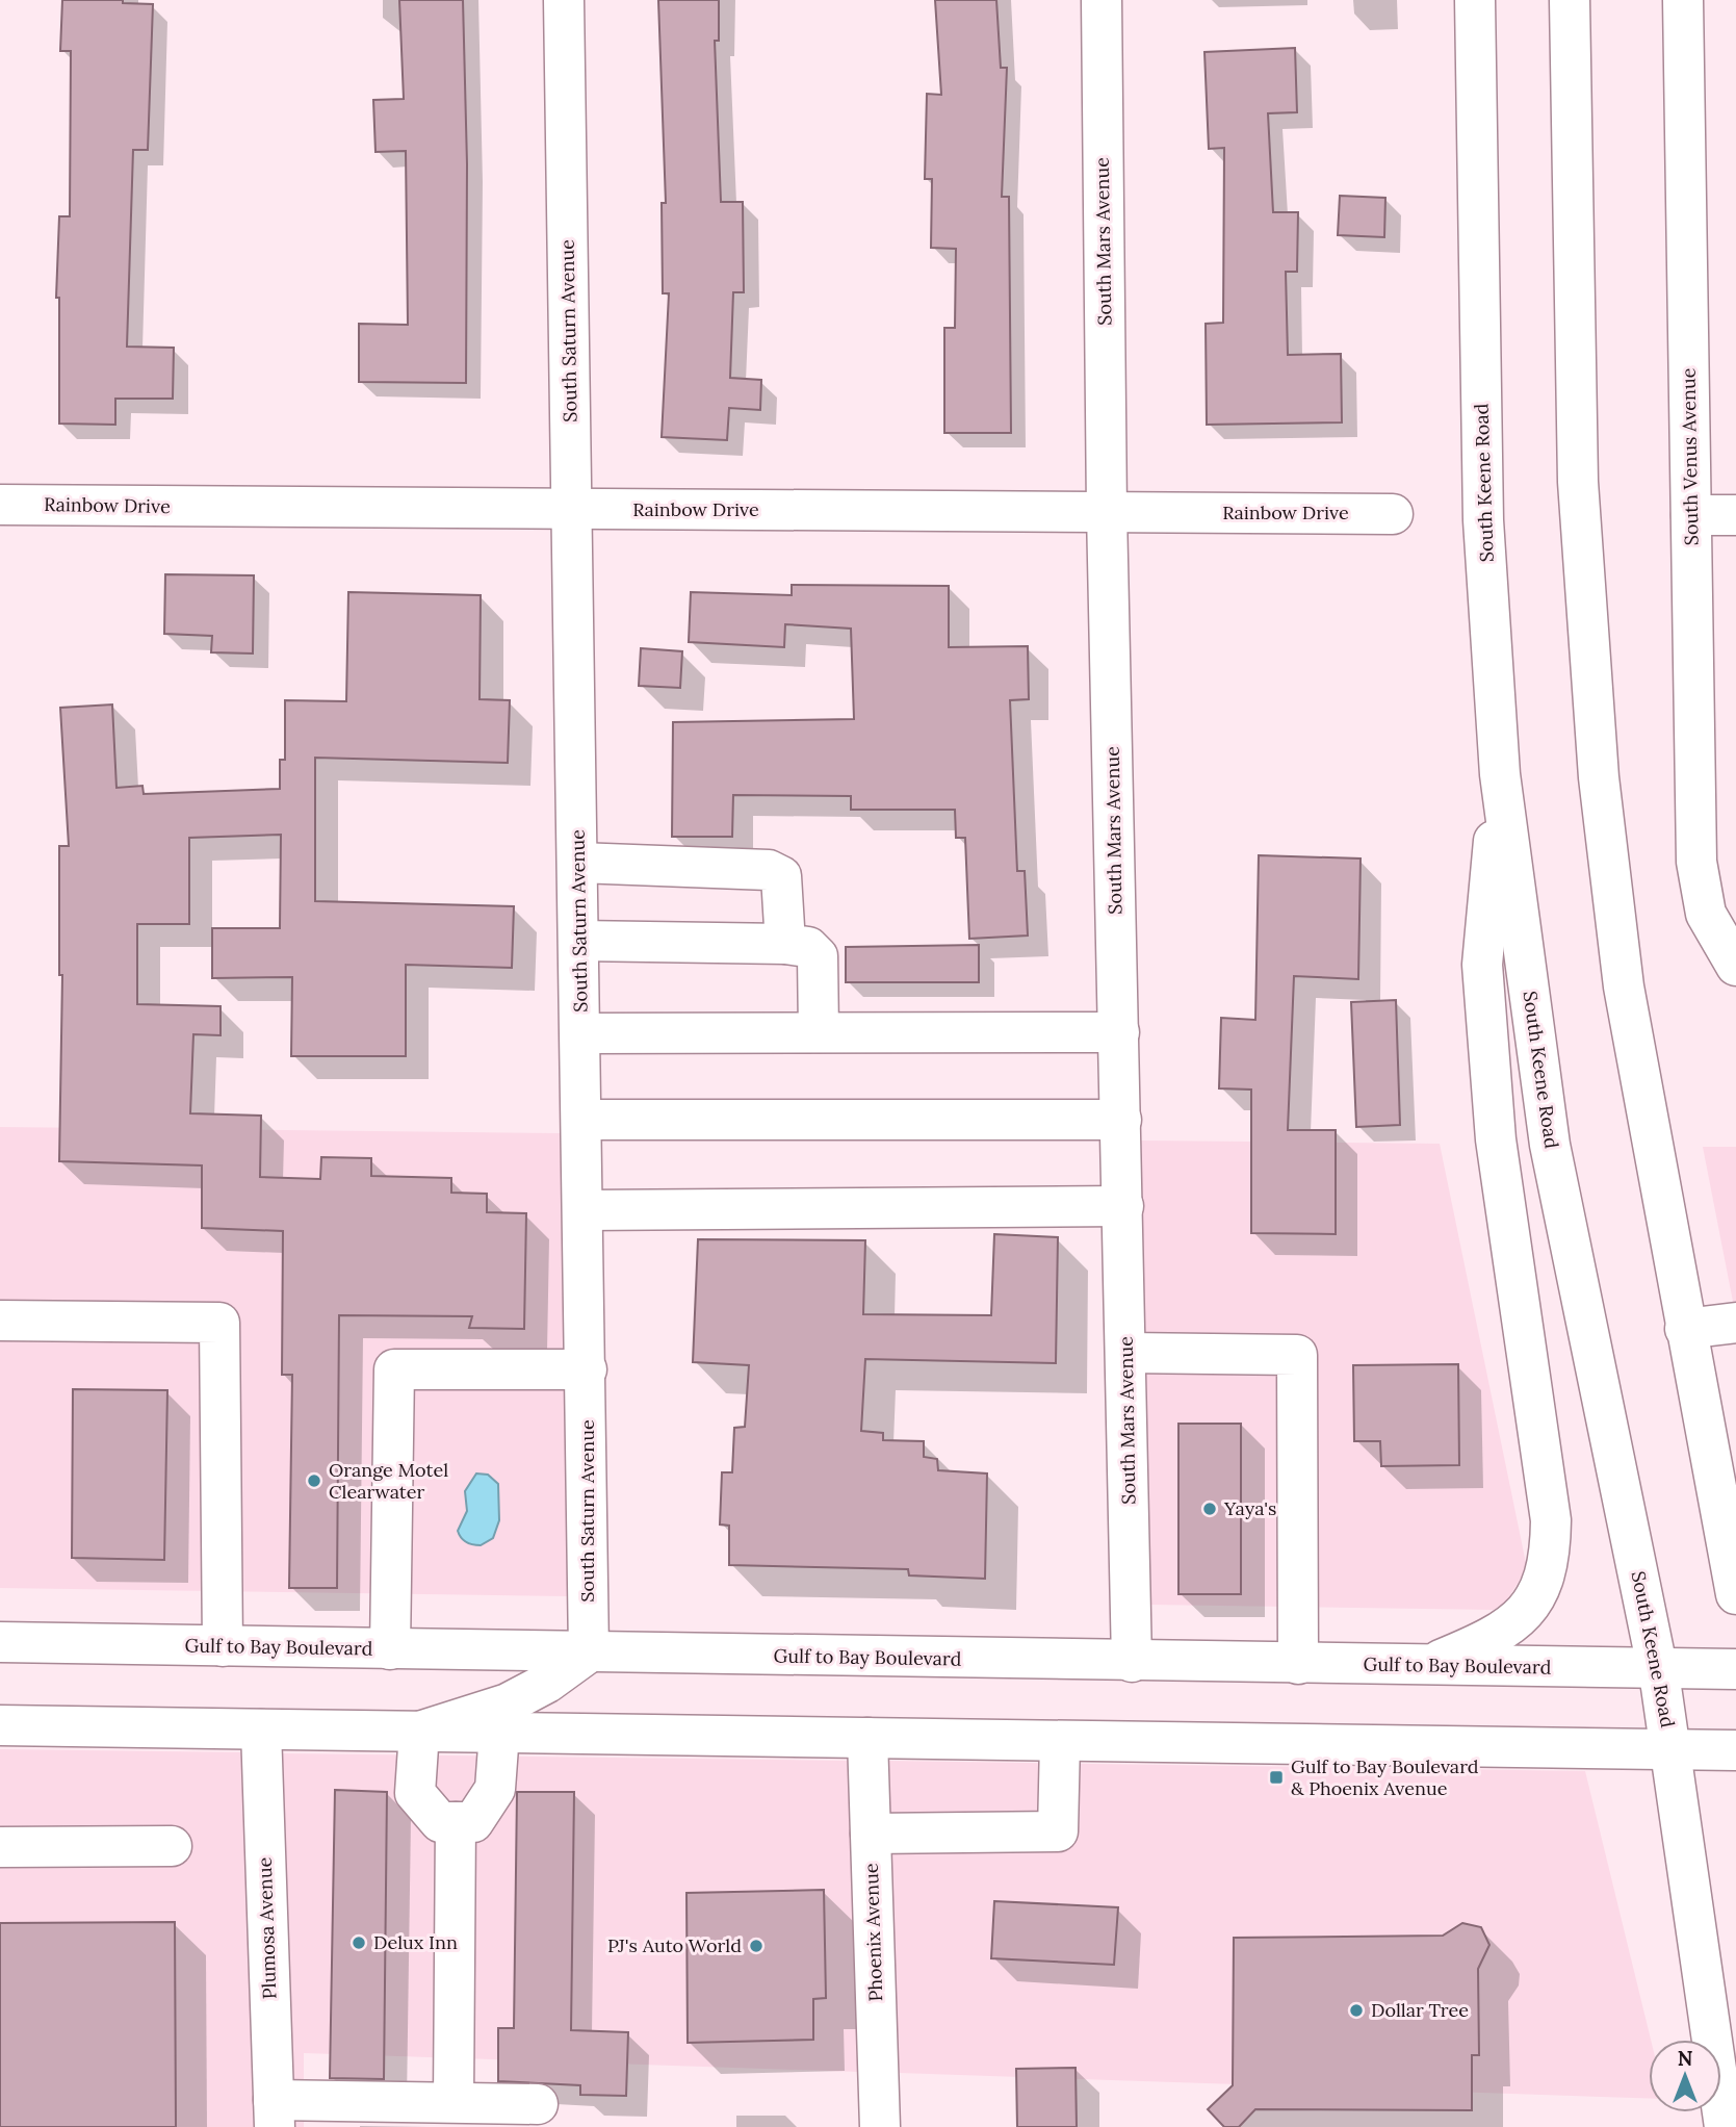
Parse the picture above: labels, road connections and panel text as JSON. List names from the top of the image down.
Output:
{
  "streets": {
    "main road": [
      "South Mars Avenue",
      "South Saturn Avenue",
      "South Venus Avenue",
      "South Keene Road",
      "Rainbow Drive",
      "Gulf to Bay Boulevard",
      "Plumosa Avenue",
      "Phoenix Avenue"
    ]
  },
  "crossings": [
    ["South Mars Avenue", "Rainbow Drive"],
    ["South Mars Avenue", "Gulf to Bay Boulevard"],
    ["South Saturn Avenue", "Rainbow Drive"],
    ["South Saturn Avenue", "Gulf to Bay Boulevard"],
    ["South Keene Road", "Gulf to Bay Boulevard"]
  ],
  "places": {
    "other": [
      "Orange Motel Clearwater",
      "Yaya's",
      "Delux Inn",
      "PJ's Auto World",
      "Dollar Tree"
    ],
    "transit": ["Gulf to Bay Boulevard & Phoenix Avenue"]
  },
  "north": "top"
}
